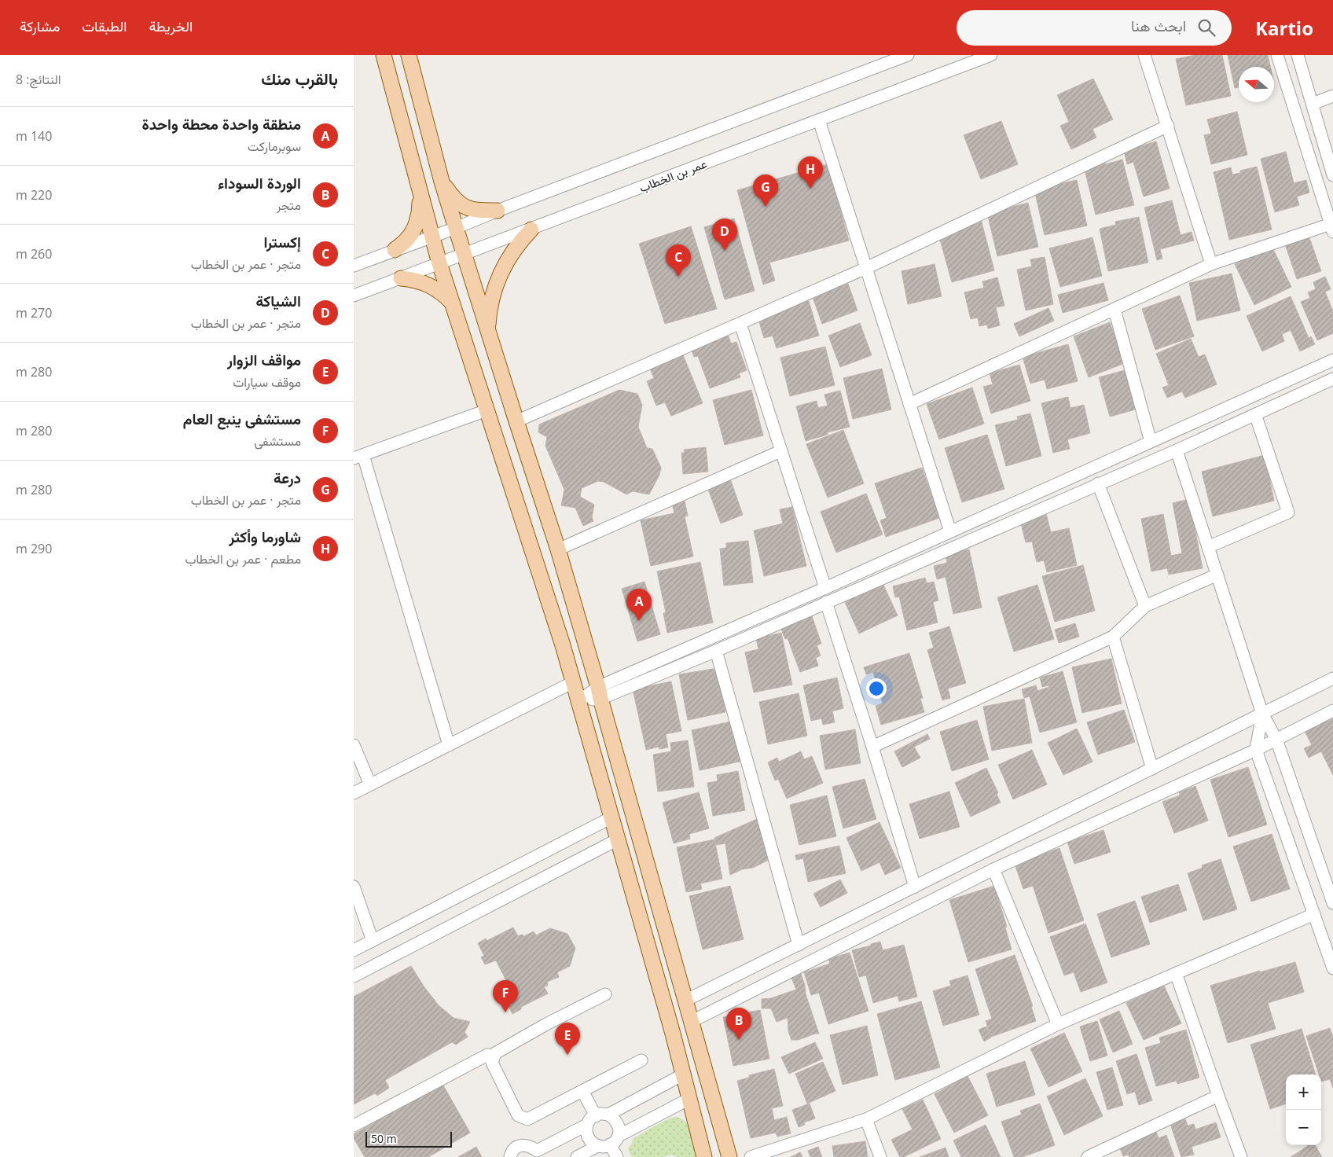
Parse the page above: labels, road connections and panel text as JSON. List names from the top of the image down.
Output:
{
  "streets": {
    "street": ["عمر بن الخطاب"]
  },
  "scale_bar": "50 m",
  "north": "left",
  "page": {
    "header": "Kartio",
    "search": "ابحث هنا",
    "nav": ["الخريطة", "الطبقات", "مشاركة"],
    "heading": ["بالقرب منك", "النتائج: 8"],
    "list": [
      {
        "mark": "A",
        "name": "منطقة واحدة محطة واحدة",
        "note": "سوبرماركت",
        "value": "140 m"
      },
      {
        "mark": "B",
        "name": "الوردة السوداء",
        "note": "متجر",
        "value": "220 m"
      },
      {
        "mark": "C",
        "name": "إكسترا",
        "note": "متجر · عمر بن الخطاب",
        "value": "260 m"
      },
      {
        "mark": "D",
        "name": "الشياكة",
        "note": "متجر · عمر بن الخطاب",
        "value": "270 m"
      },
      {
        "mark": "E",
        "name": "مواقف الزوار",
        "note": "موقف سيارات",
        "value": "280 m"
      },
      {
        "mark": "F",
        "name": "مستشفى ينبع العام",
        "note": "مستشفى",
        "value": "280 m"
      },
      {
        "mark": "G",
        "name": "درعة",
        "note": "متجر · عمر بن الخطاب",
        "value": "280 m"
      },
      {
        "mark": "H",
        "name": "شاورما وأكثر",
        "note": "مطعم · عمر بن الخطاب",
        "value": "290 m"
      }
    ],
    "pins": [
      "H",
      "G",
      "D",
      "C",
      "A",
      "F",
      "B",
      "E"
    ],
    "map_buttons": ["+", "−"],
    "scale": "50 m"
  }
}
